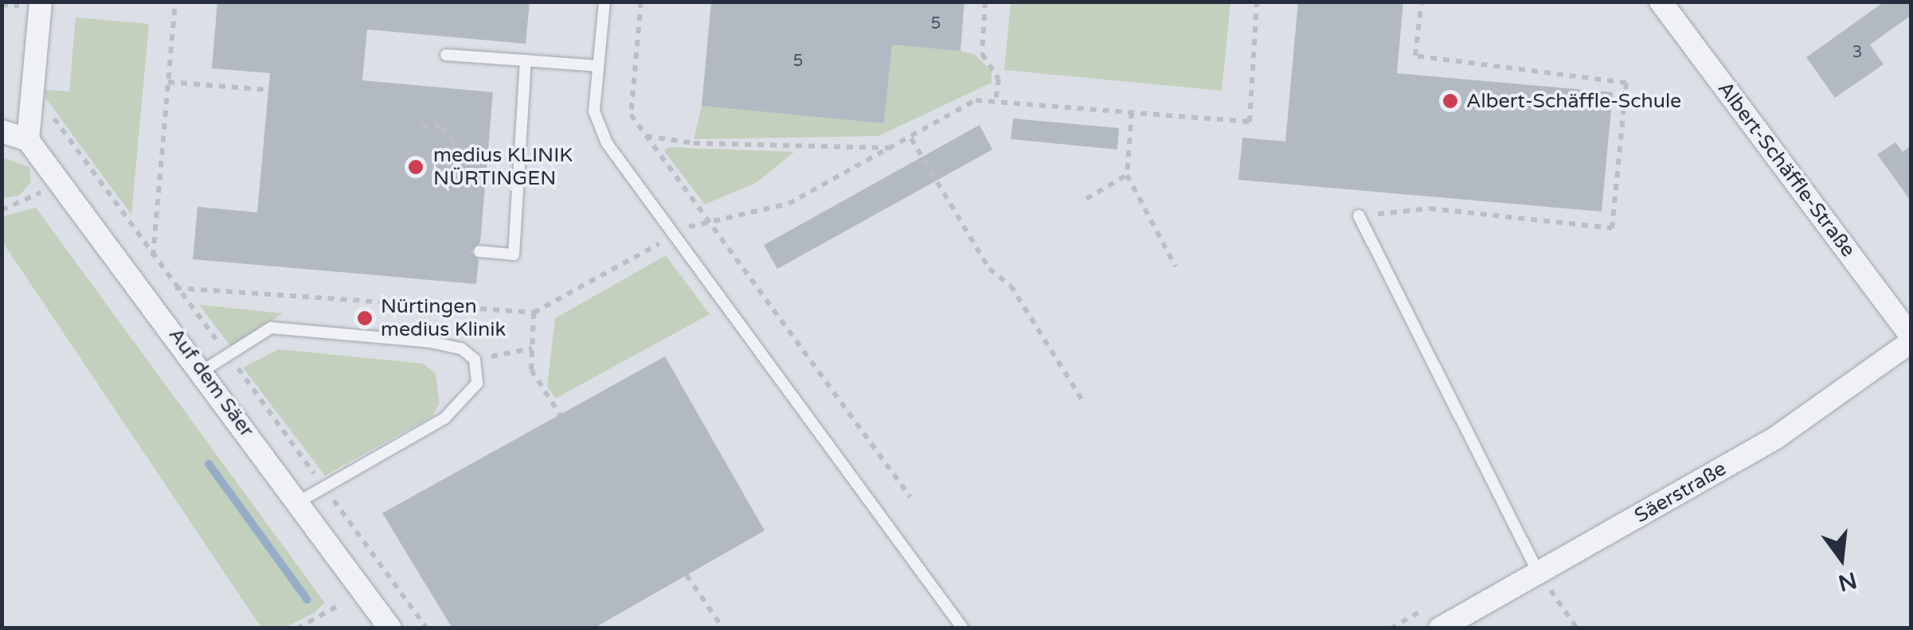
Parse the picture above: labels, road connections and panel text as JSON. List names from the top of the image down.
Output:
{
  "streets": {
    "street": ["Albert-Schäffle-Straße", "Auf dem Säer", "Säerstraße"]
  },
  "crossings": [
    ["Albert-Schäffle-Straße", "Säerstraße"]
  ],
  "places": ["Albert-Schäffle-Schule", "medius KLINIK NÜRTINGEN", "Nürtingen medius Klinik"],
  "house_numbers": ["5", "3", "5"],
  "north": "bottom"
}
